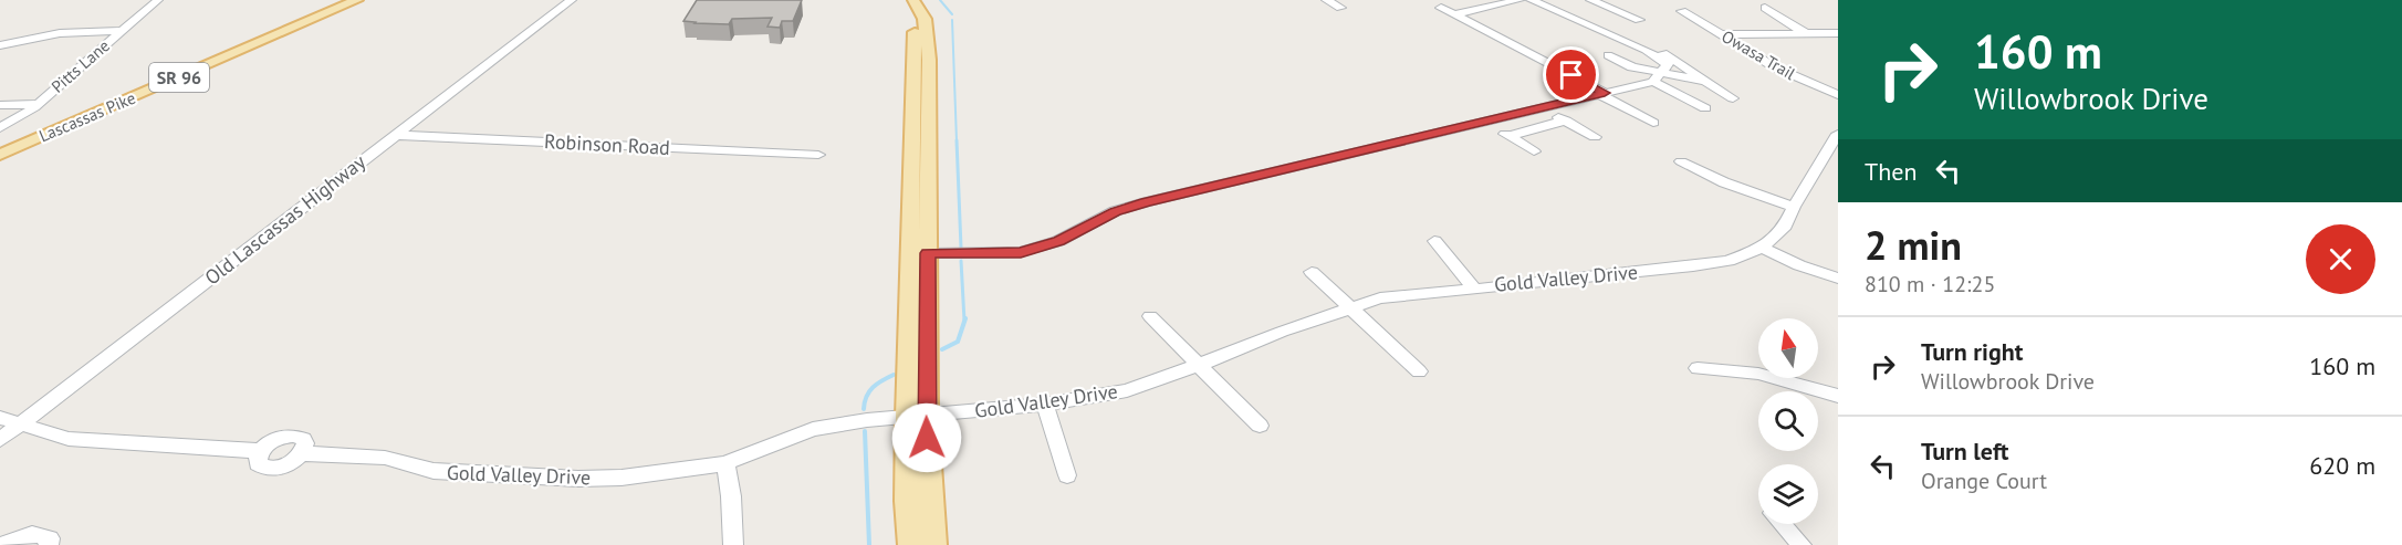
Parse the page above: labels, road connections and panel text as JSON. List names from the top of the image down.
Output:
{
  "streets": {
    "main road": ["SR 96", "Lascassas Pike"],
    "street": [
      "Owasa Trail",
      "Pitts Lane",
      "Robinson Road",
      "Old Lascassas Highway",
      "Gold Valley Drive"
    ]
  },
  "crossings": [
    ["Robinson Road", "Old Lascassas Highway"],
    ["Old Lascassas Highway", "Gold Valley Drive"]
  ],
  "north": "top",
  "page": {
    "turn": ["160 m", "Willowbrook Drive"],
    "then": "Then",
    "heading": ["2 min", "810 m · 12:25"],
    "list": [
      {
        "name": "Turn right",
        "note": "Willowbrook Drive",
        "value": "160 m"
      },
      {
        "name": "Turn left",
        "note": "Orange Court",
        "value": "620 m"
      }
    ]
  }
}
